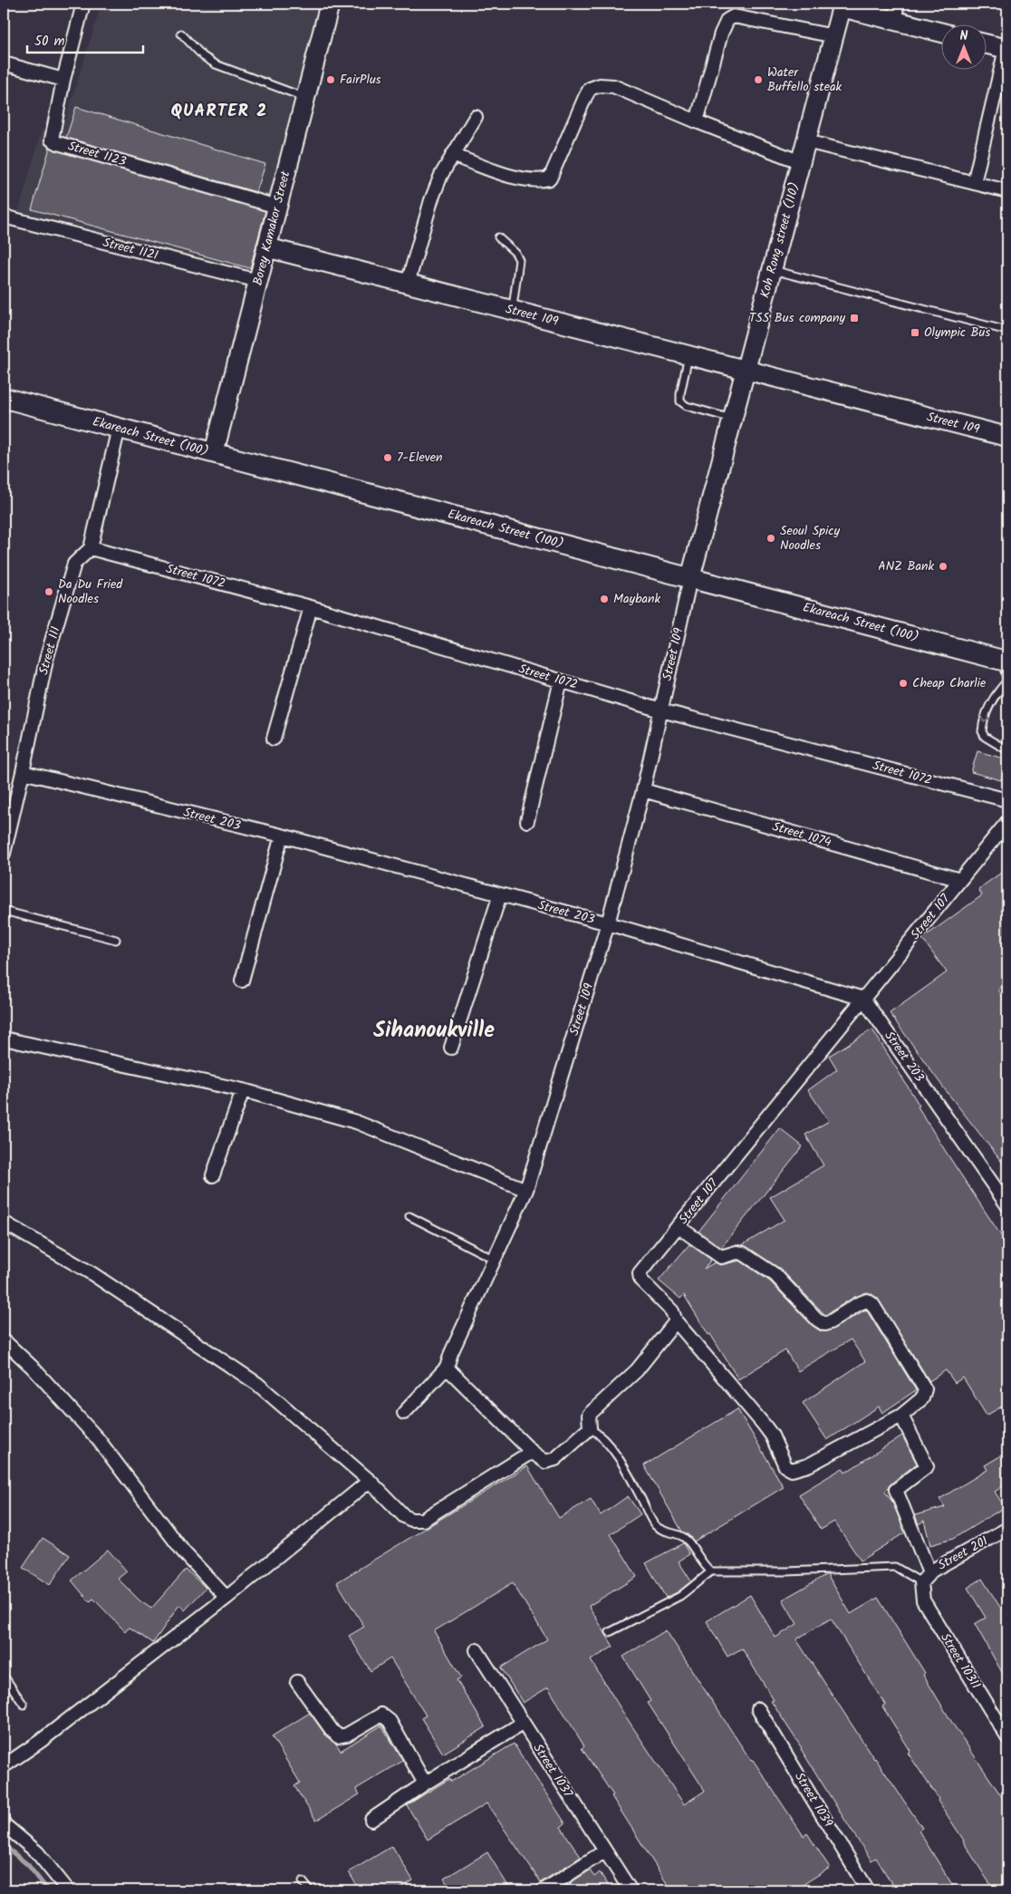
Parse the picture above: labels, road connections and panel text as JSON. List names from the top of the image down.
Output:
{
  "streets": {
    "main road": [
      "Borey Kamakor Street",
      "Koh Rong street (110)",
      "Street 109",
      "Ekareach Street (100)"
    ],
    "street": [
      "Street 1123",
      "Street 1121",
      "Street 1072",
      "Street 111",
      "Street 203",
      "Street 1074",
      "Street 107",
      "Street 201",
      "Street 10311",
      "Street 1037",
      "Street 1039"
    ]
  },
  "crossings": [
    ["Street 1123", "Borey Kamakor Street"],
    ["Borey Kamakor Street", "Street 1121"],
    ["Borey Kamakor Street", "Street 109"],
    ["Borey Kamakor Street", "Ekareach Street (100)"],
    ["Koh Rong street (110)", "Street 109"],
    ["Koh Rong street (110)", "Ekareach Street (100)"],
    ["Street 109", "Ekareach Street (100)"],
    ["Street 109", "Street 1072"],
    ["Street 109", "Street 203"],
    ["Street 109", "Street 1074"],
    ["Street 1072", "Street 111"],
    ["Street 111", "Street 203"],
    ["Street 203", "Street 107"],
    ["Street 1074", "Street 107"],
    ["Street 201", "Street 10311"]
  ],
  "districts": ["QUARTER 2", "Sihanoukville"],
  "places": {
    "other": [
      "FairPlus",
      "Water Buffello steak",
      "7-Eleven",
      "Seoul Spicy Noodles",
      "ANZ Bank",
      "Da Du Fried Noodles",
      "Maybank",
      "Cheap Charlie"
    ],
    "transit": ["TSS Bus company", "Olympic Bus"]
  },
  "scale_bar": "50 m",
  "north": "top"
}
